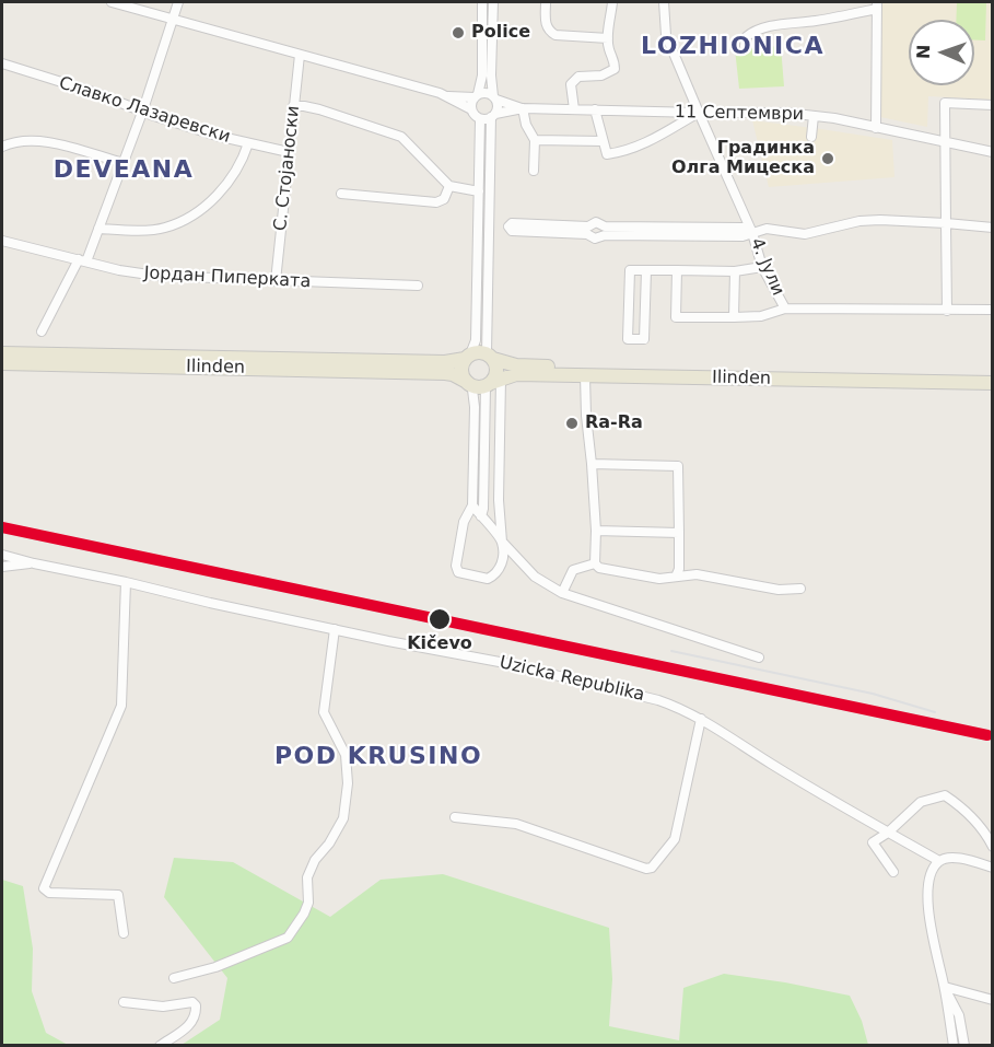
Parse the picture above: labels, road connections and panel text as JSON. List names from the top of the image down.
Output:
{
  "streets": {
    "main road": ["Ilinden"],
    "street": [
      "Славко Лазаревски",
      "11 Септември",
      "С. Стојаноски",
      "4. Јули",
      "Јордан Пиперката",
      "Uzicka Republika"
    ]
  },
  "crossings": [
    ["Славко Лазаревски", "С. Стојаноски"],
    ["11 Септември", "4. Јули"],
    ["С. Стојаноски", "Јордан Пиперката"]
  ],
  "districts": ["LOZHIONICA", "DEVEANA", "POD KRUSINO"],
  "places": [
    "Police",
    "Градинка Олга Мицеска",
    "Ra-Ra",
    "Kičevo"
  ],
  "north": "left"
}
